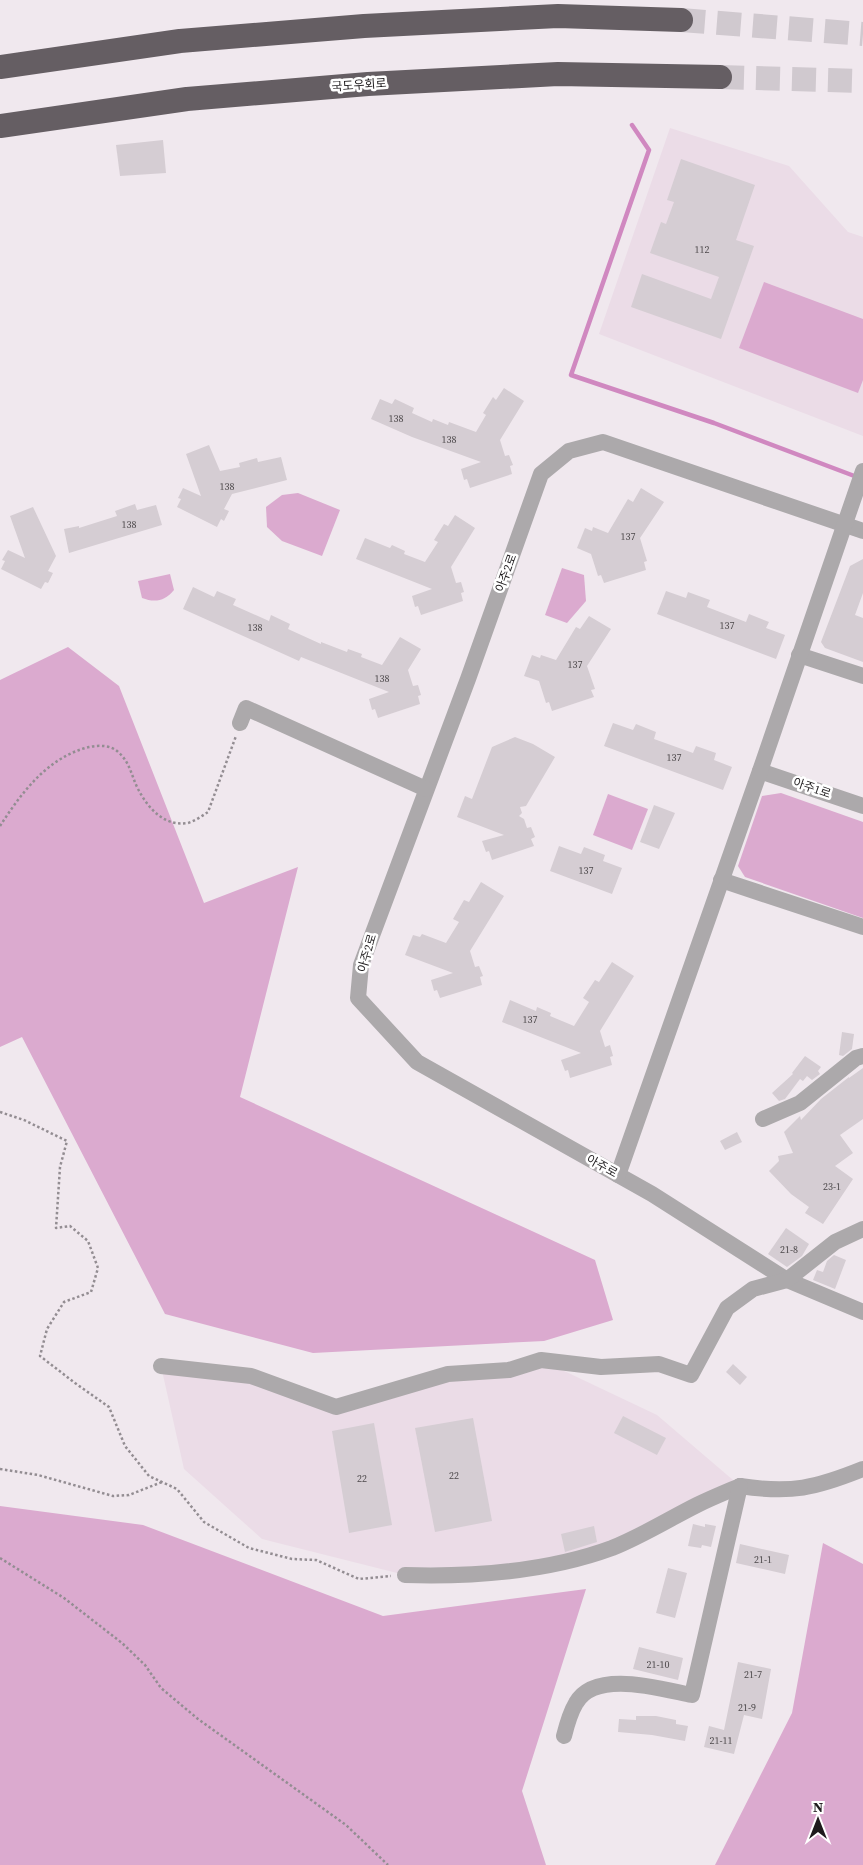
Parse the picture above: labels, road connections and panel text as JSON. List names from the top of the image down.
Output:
{
  "streets": {
    "highway": ["국도우회로"],
    "street": ["아주2로", "아주1로", "아주로"]
  },
  "crossings": [
    ["아주2로", "아주로"]
  ],
  "house_numbers": [
    "112",
    "138",
    "138",
    "138",
    "138",
    "137",
    "137",
    "138",
    "137",
    "138",
    "137",
    "137",
    "137",
    "23-1",
    "21-8",
    "22",
    "22",
    "21-1",
    "21-10",
    "21-7",
    "21-9",
    "21-11"
  ],
  "north": "top"
}
